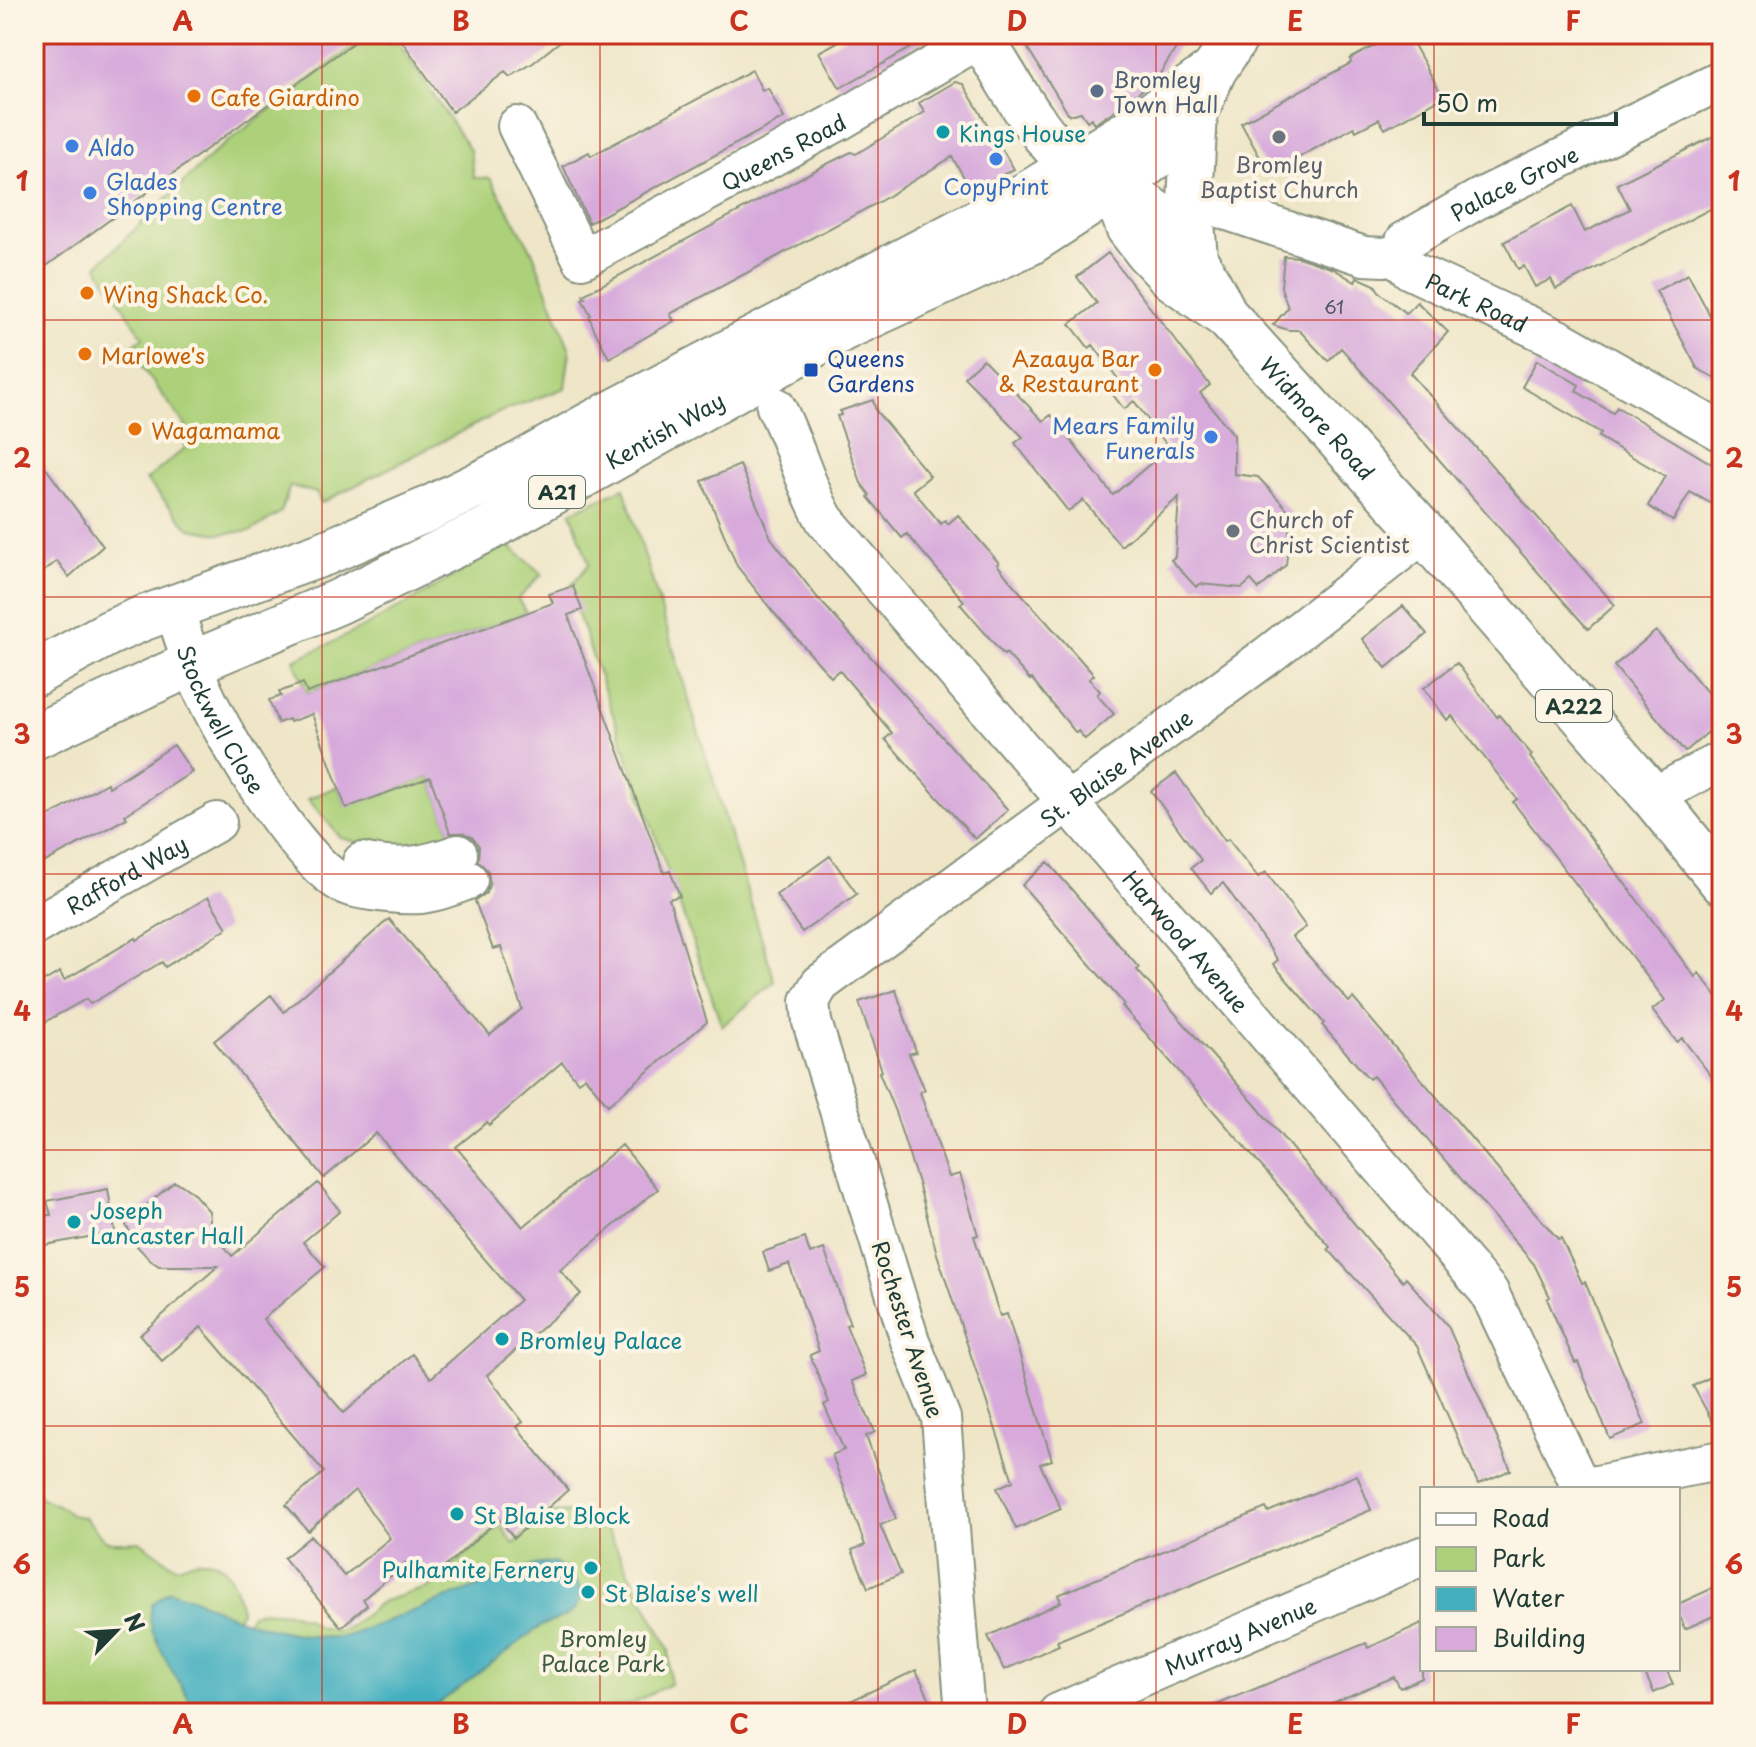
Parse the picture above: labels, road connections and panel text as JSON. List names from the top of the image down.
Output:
{
  "streets": {
    "main road": [
      "Widmore Road",
      "Kentish Way",
      "A21",
      "A222"
    ],
    "street": [
      "Queens Road",
      "Palace Grove",
      "Park Road",
      "Stockwell Close",
      "St. Blaise Avenue",
      "Rafford Way",
      "Harwood Avenue",
      "Rochester Avenue",
      "Murray Avenue"
    ]
  },
  "crossings": [
    ["Queens Road", "Widmore Road"],
    ["Palace Grove", "Park Road"],
    ["Widmore Road", "Kentish Way"],
    ["Widmore Road", "A21"],
    ["Widmore Road", "St. Blaise Avenue"],
    ["Kentish Way", "A21"],
    ["Kentish Way", "Stockwell Close"],
    ["St. Blaise Avenue", "Harwood Avenue"],
    ["St. Blaise Avenue", "Rochester Avenue"]
  ],
  "parks": ["Bromley Palace Park"],
  "places": {
    "other": [
      "Bromley Town Hall",
      "Cafe Giardino",
      "Kings House",
      "Bromley Baptist Church",
      "Aldo",
      "CopyPrint",
      "Glades Shopping Centre",
      "Wing Shack Co.",
      "Marlowe's",
      "Azaaya Bar & Restaurant",
      "Wagamama",
      "Mears Family Funerals",
      "Church of Christ Scientist",
      "Joseph Lancaster Hall",
      "Bromley Palace",
      "St Blaise Block",
      "Pulhamite Fernery",
      "St Blaise's well"
    ],
    "transit": ["Queens Gardens"]
  },
  "house_numbers": ["61"],
  "legend": [
    "Road",
    "Park",
    "Water",
    "Building"
  ],
  "scale_bar": "50 m",
  "north": "top right",
  "grid": {
    "columns": [
      "A",
      "B",
      "C",
      "D",
      "E",
      "F"
    ],
    "rows": [
      "1",
      "2",
      "3",
      "4",
      "5",
      "6"
    ]
  }
}
